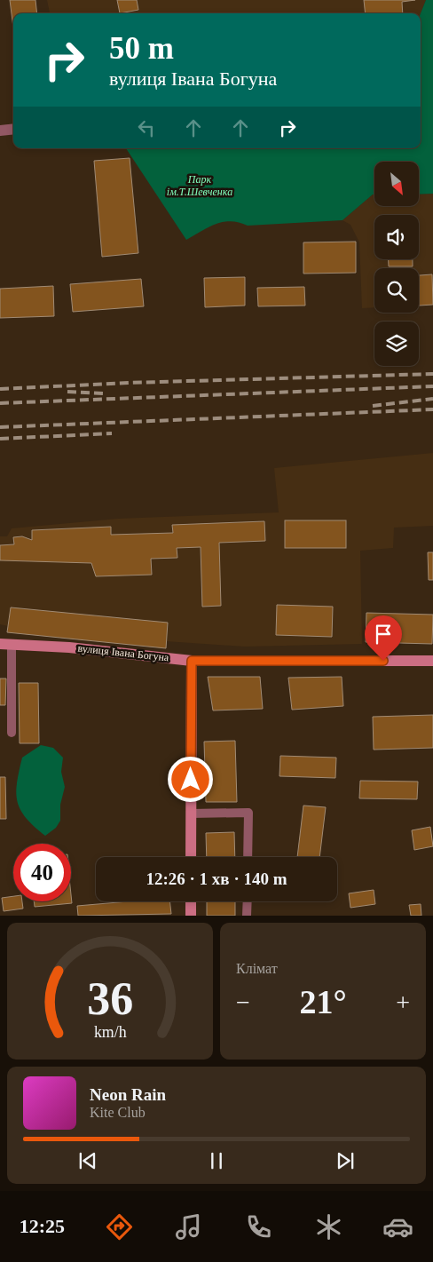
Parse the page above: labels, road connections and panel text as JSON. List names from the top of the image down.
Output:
{
  "streets": {
    "street": ["вулиця Івана Богуна"]
  },
  "parks": ["Парк ім.Т.Шевченка"],
  "north": "bottom right",
  "page": {
    "turn": ["50 m", "вулиця Івана Богуна"],
    "limit": "40",
    "trip": "12:26 · 1 хв · 140 m",
    "tile": "Клімат",
    "heat": ["−", "21°", "+"],
    "song": ["Neon Rain", "Kite Club"],
    "tabs": "12:25",
    "gauge": ["36", "km/h"]
  }
}
